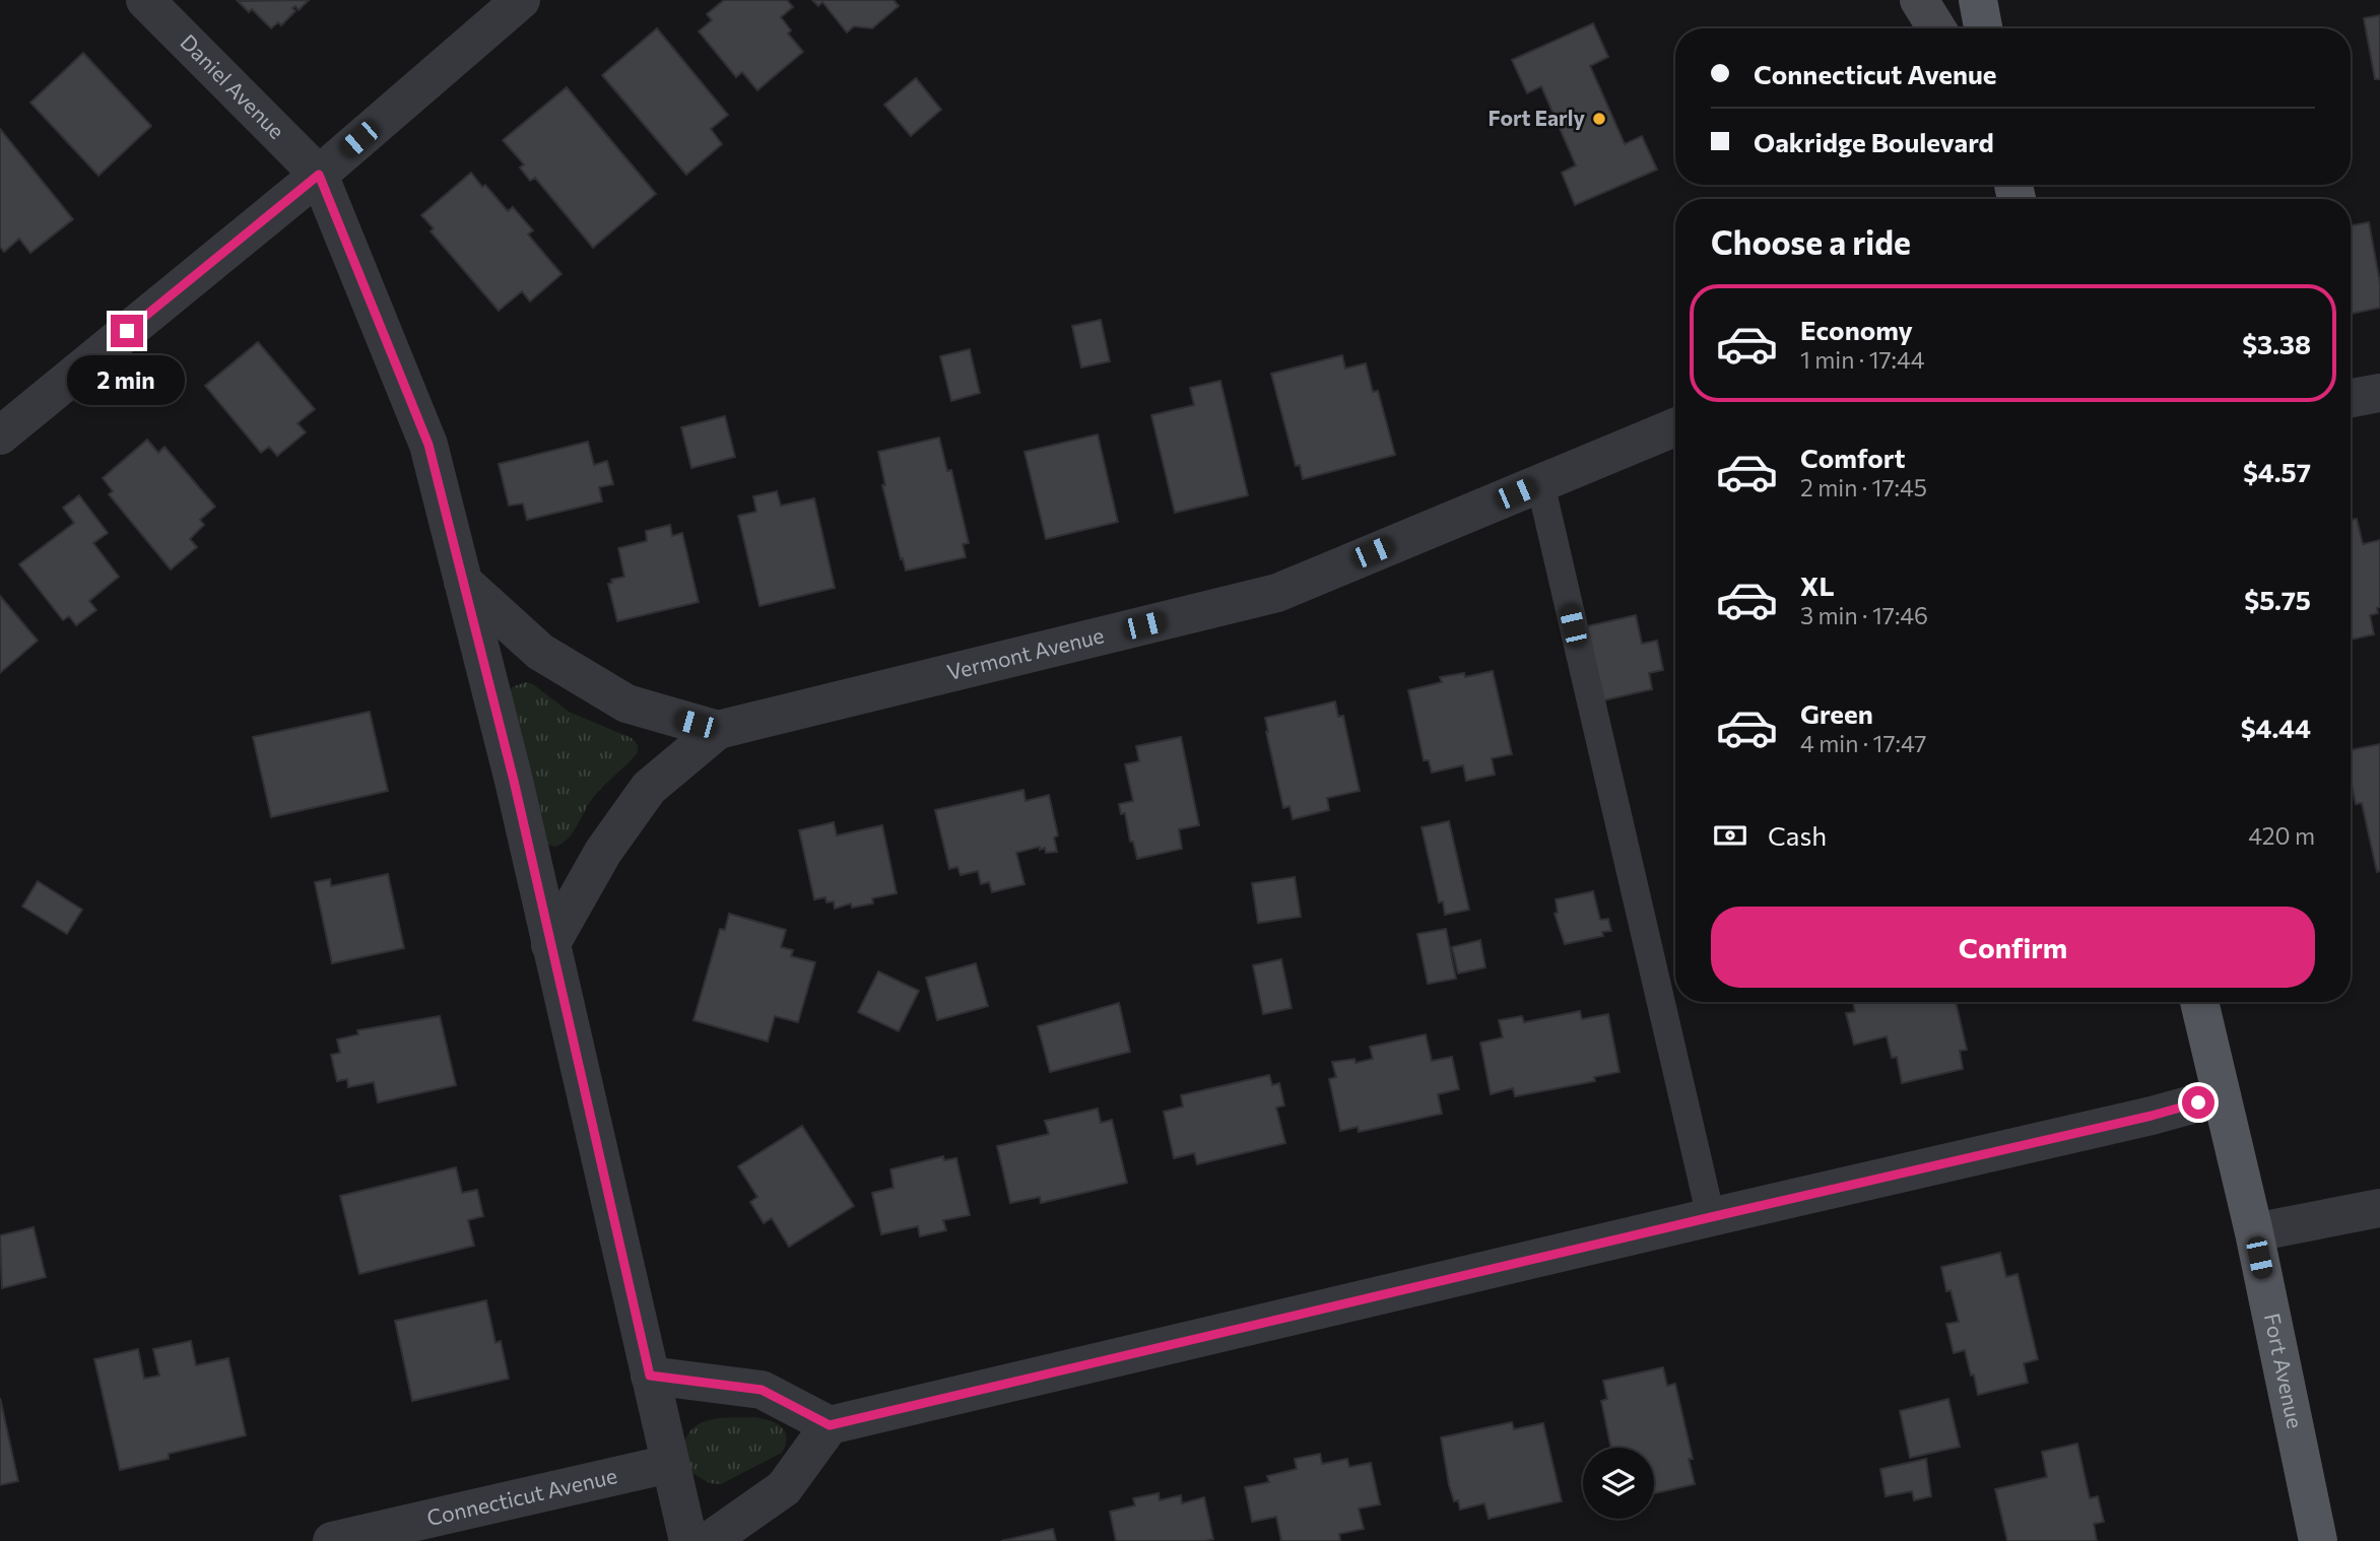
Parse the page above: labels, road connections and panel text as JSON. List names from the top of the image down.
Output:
{
  "streets": {
    "main road": ["Fort Avenue"],
    "street": ["Daniel Avenue", "Vermont Avenue", "Connecticut Avenue"]
  },
  "places": ["Fort Early"],
  "page": {
    "banner": ["Connecticut Avenue", "Oakridge Boulevard"],
    "heading": "Choose a ride",
    "list": [
      {
        "name": "Economy",
        "note": "1 min · 17:44",
        "value": "$3.38"
      },
      {
        "name": "Comfort",
        "note": "2 min · 17:45",
        "value": "$4.57"
      },
      {
        "name": "XL",
        "note": "3 min · 17:46",
        "value": "$5.75"
      },
      {
        "name": "Green",
        "note": "4 min · 17:47",
        "value": "$4.44"
      }
    ],
    "bubble": "2 min",
    "pay": ["Cash", "420 m"],
    "buttons": "Confirm"
  }
}
